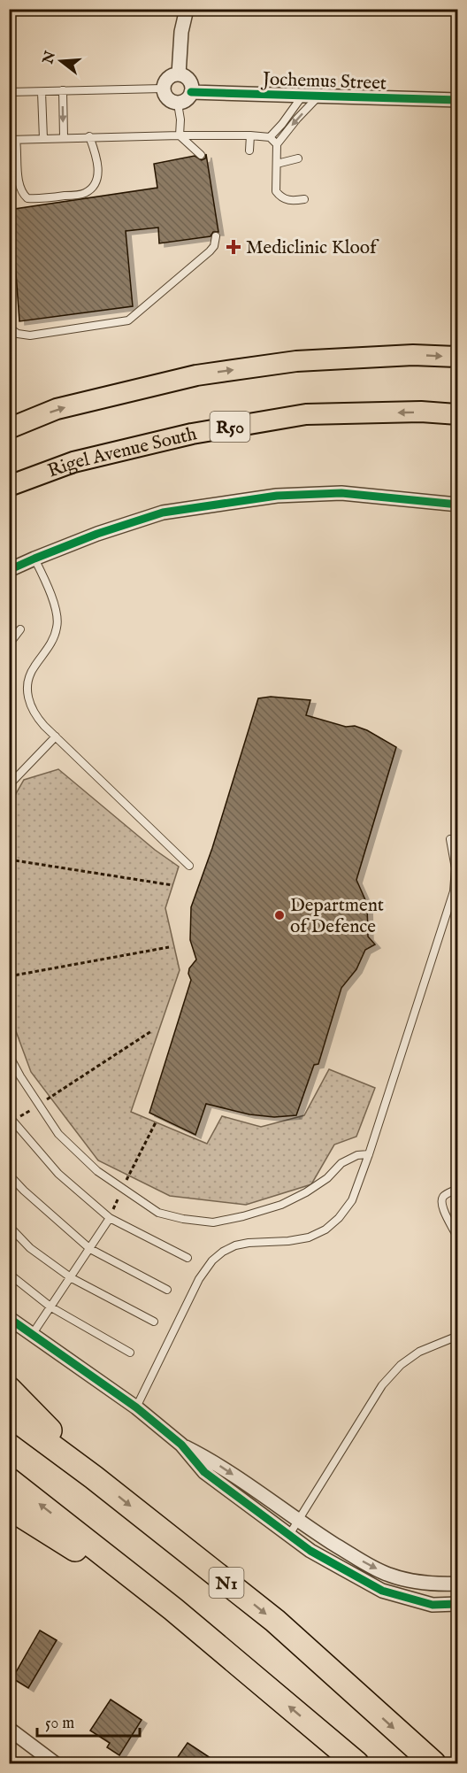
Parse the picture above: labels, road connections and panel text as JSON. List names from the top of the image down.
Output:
{
  "streets": {
    "highway": ["N1"],
    "main road": ["R50", "Rigel Avenue South"],
    "street": ["Jochemus Street"]
  },
  "places": {
    "health": ["Mediclinic Kloof"],
    "other": ["Department of Defence"]
  },
  "scale_bar": "50 m",
  "north": "left"
}
